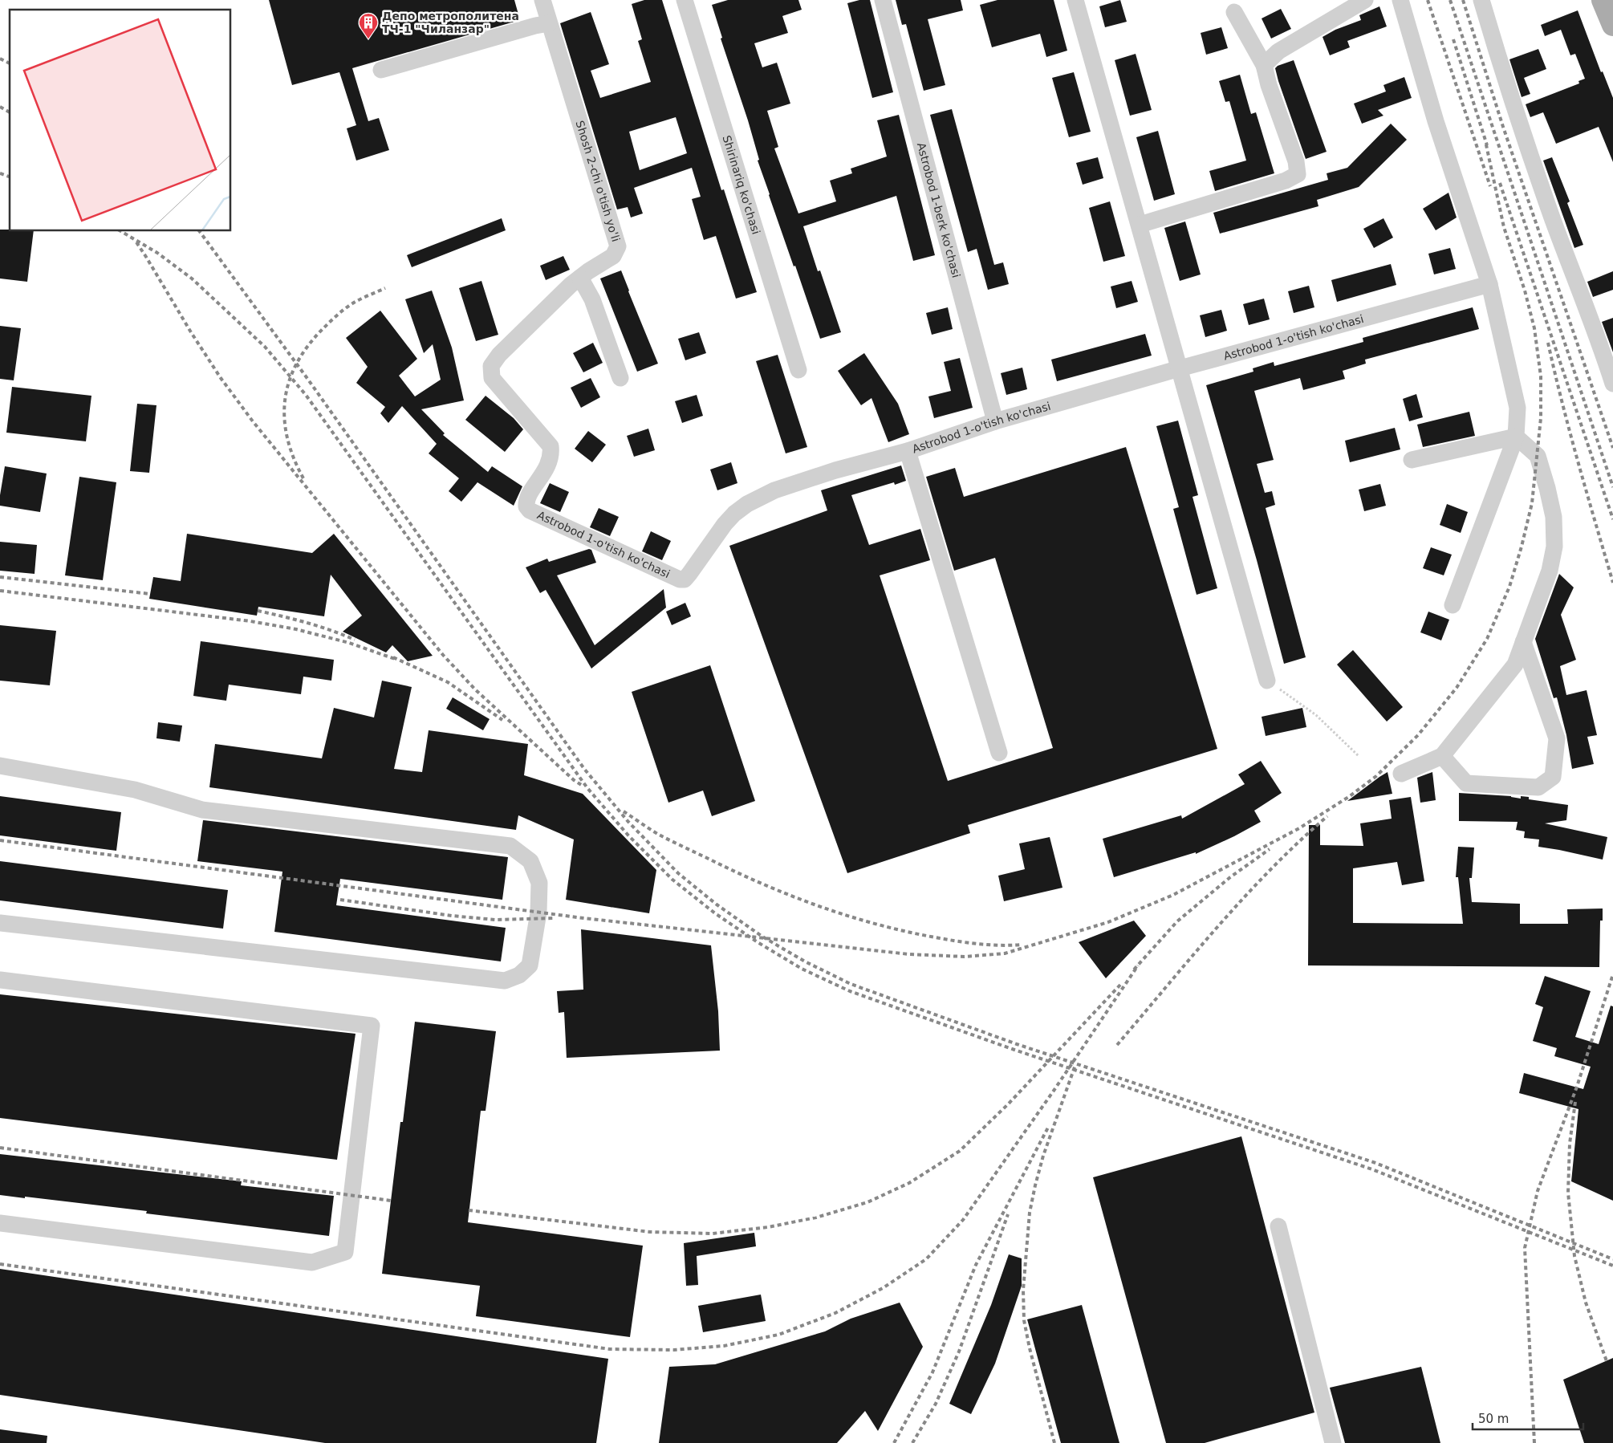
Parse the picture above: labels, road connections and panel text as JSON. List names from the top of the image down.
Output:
{
  "streets": {
    "street": [
      "Shosh 2-chi o'tish yo'li",
      "Shirinariq ko'chasi",
      "Astrobod 1-berk ko'chasi",
      "Astrobod 1-o'tish ko'chasi"
    ]
  },
  "crossings": [
    ["Shosh 2-chi o'tish yo'li", "Astrobod 1-o'tish ko'chasi"],
    ["Astrobod 1-berk ko'chasi", "Astrobod 1-o'tish ko'chasi"]
  ],
  "places": {
    "building": ["Депо метрополитена ТЧ-1 \"Чиланзар\""]
  },
  "scale_bar": "50 m"
}
